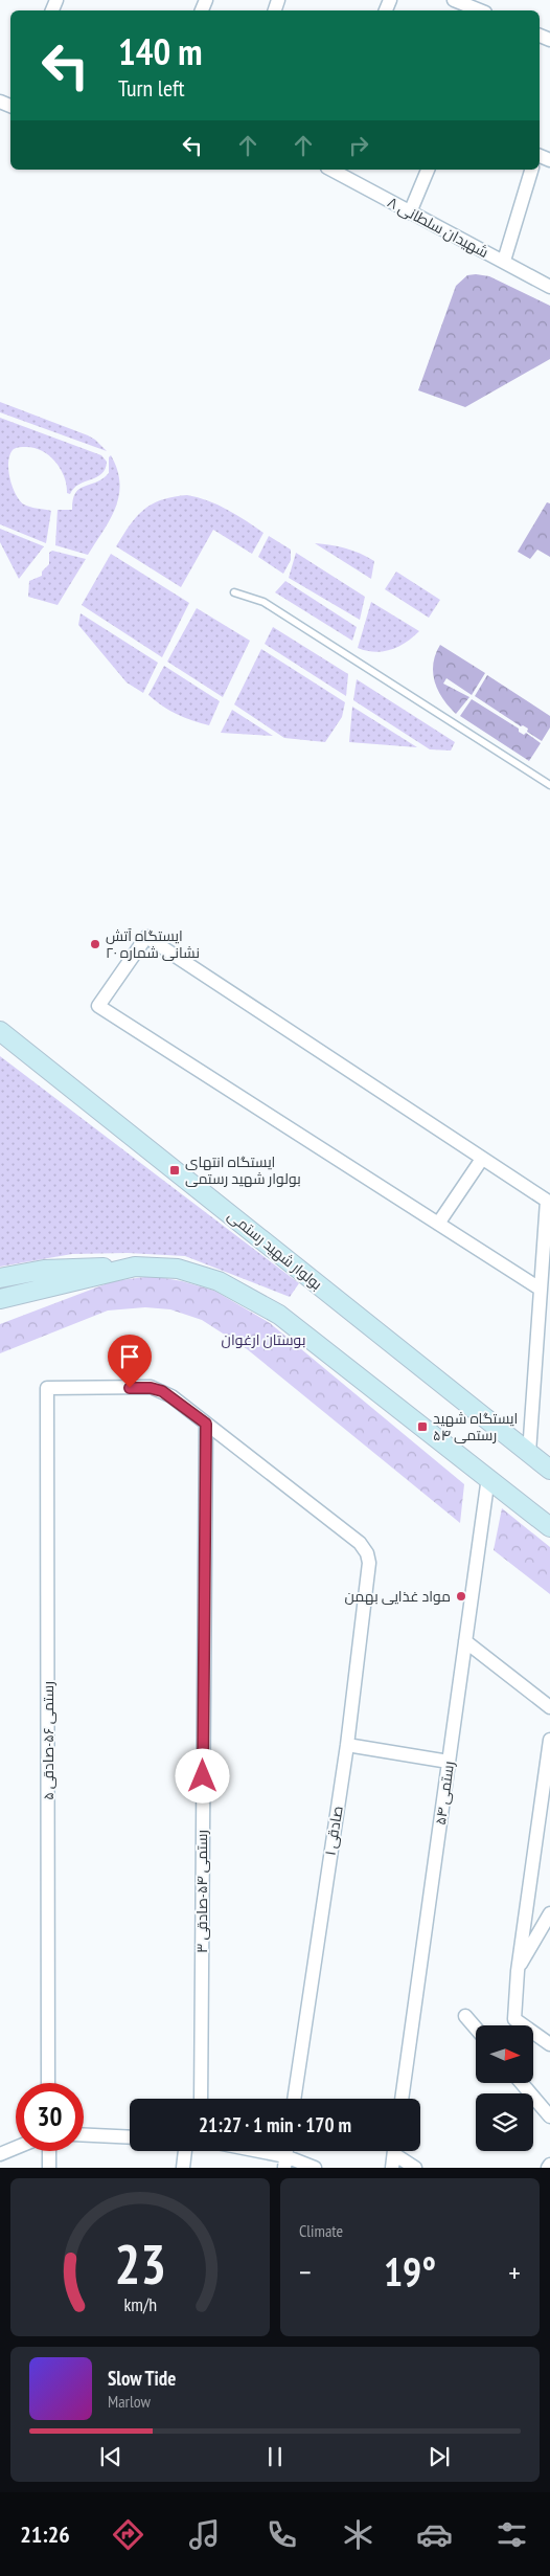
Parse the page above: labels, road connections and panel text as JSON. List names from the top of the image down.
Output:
{
  "streets": {
    "main road": ["بولوار شهید رستمی"],
    "street": [
      "شهیدان سلطانی ۸",
      "رستمی ۵۶-صادقی ۵",
      "رستمی ۵۴",
      "صادقی ۱",
      "رستمی ۵۴-صادقی ۳"
    ]
  },
  "crossings": [
    ["رستمی ۵۶-صادقی ۵", "صادقی ۱"],
    ["رستمی ۵۶-صادقی ۵", "رستمی ۵۴-صادقی ۳"],
    ["صادقی ۱", "رستمی ۵۴-صادقی ۳"]
  ],
  "parks": ["بوستان ارغوان"],
  "places": {
    "other": ["ایستگاه آتش نشانی شماره ۲۰", "مواد غذایی بهمن"],
    "transit": ["ایستگاه انتهای بولوار شهید رستمی", "ایستگاه شهید رستمی ۵۴"]
  },
  "north": "right",
  "page": {
    "turn": ["140 m", "Turn left"],
    "limit": "30",
    "trip": "21:27 · 1 min · 170 m",
    "tile": "Climate",
    "heat": ["−", "19°", "+"],
    "song": ["Slow Tide", "Marlow"],
    "tabs": "21:26",
    "gauge": ["23", "km/h"]
  }
}
